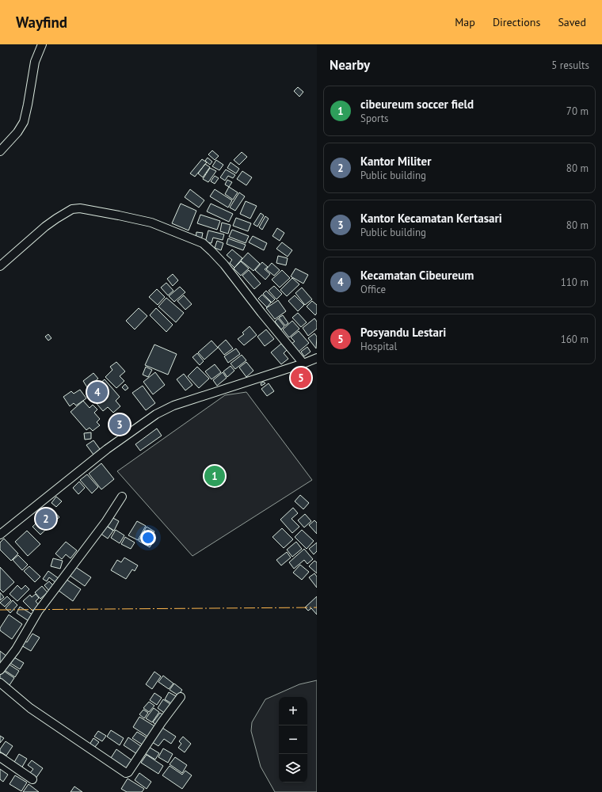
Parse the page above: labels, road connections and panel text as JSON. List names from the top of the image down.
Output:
{
  "page": {
    "header": "Wayfind",
    "nav": ["Map", "Directions", "Saved"],
    "heading": ["Nearby", "5 results"],
    "list": [
      {
        "mark": "1",
        "name": "cibeureum soccer field",
        "note": "Sports",
        "value": "70 m"
      },
      {
        "mark": "2",
        "name": "Kantor Militer",
        "note": "Public building",
        "value": "80 m"
      },
      {
        "mark": "3",
        "name": "Kantor Kecamatan Kertasari",
        "note": "Public building",
        "value": "80 m"
      },
      {
        "mark": "4",
        "name": "Kecamatan Cibeureum",
        "note": "Office",
        "value": "110 m"
      },
      {
        "mark": "5",
        "name": "Posyandu Lestari",
        "note": "Hospital",
        "value": "160 m"
      }
    ],
    "pins": [
      "5",
      "4",
      "3",
      "1",
      "2"
    ],
    "map_buttons": ["+", "−"]
  }
}
